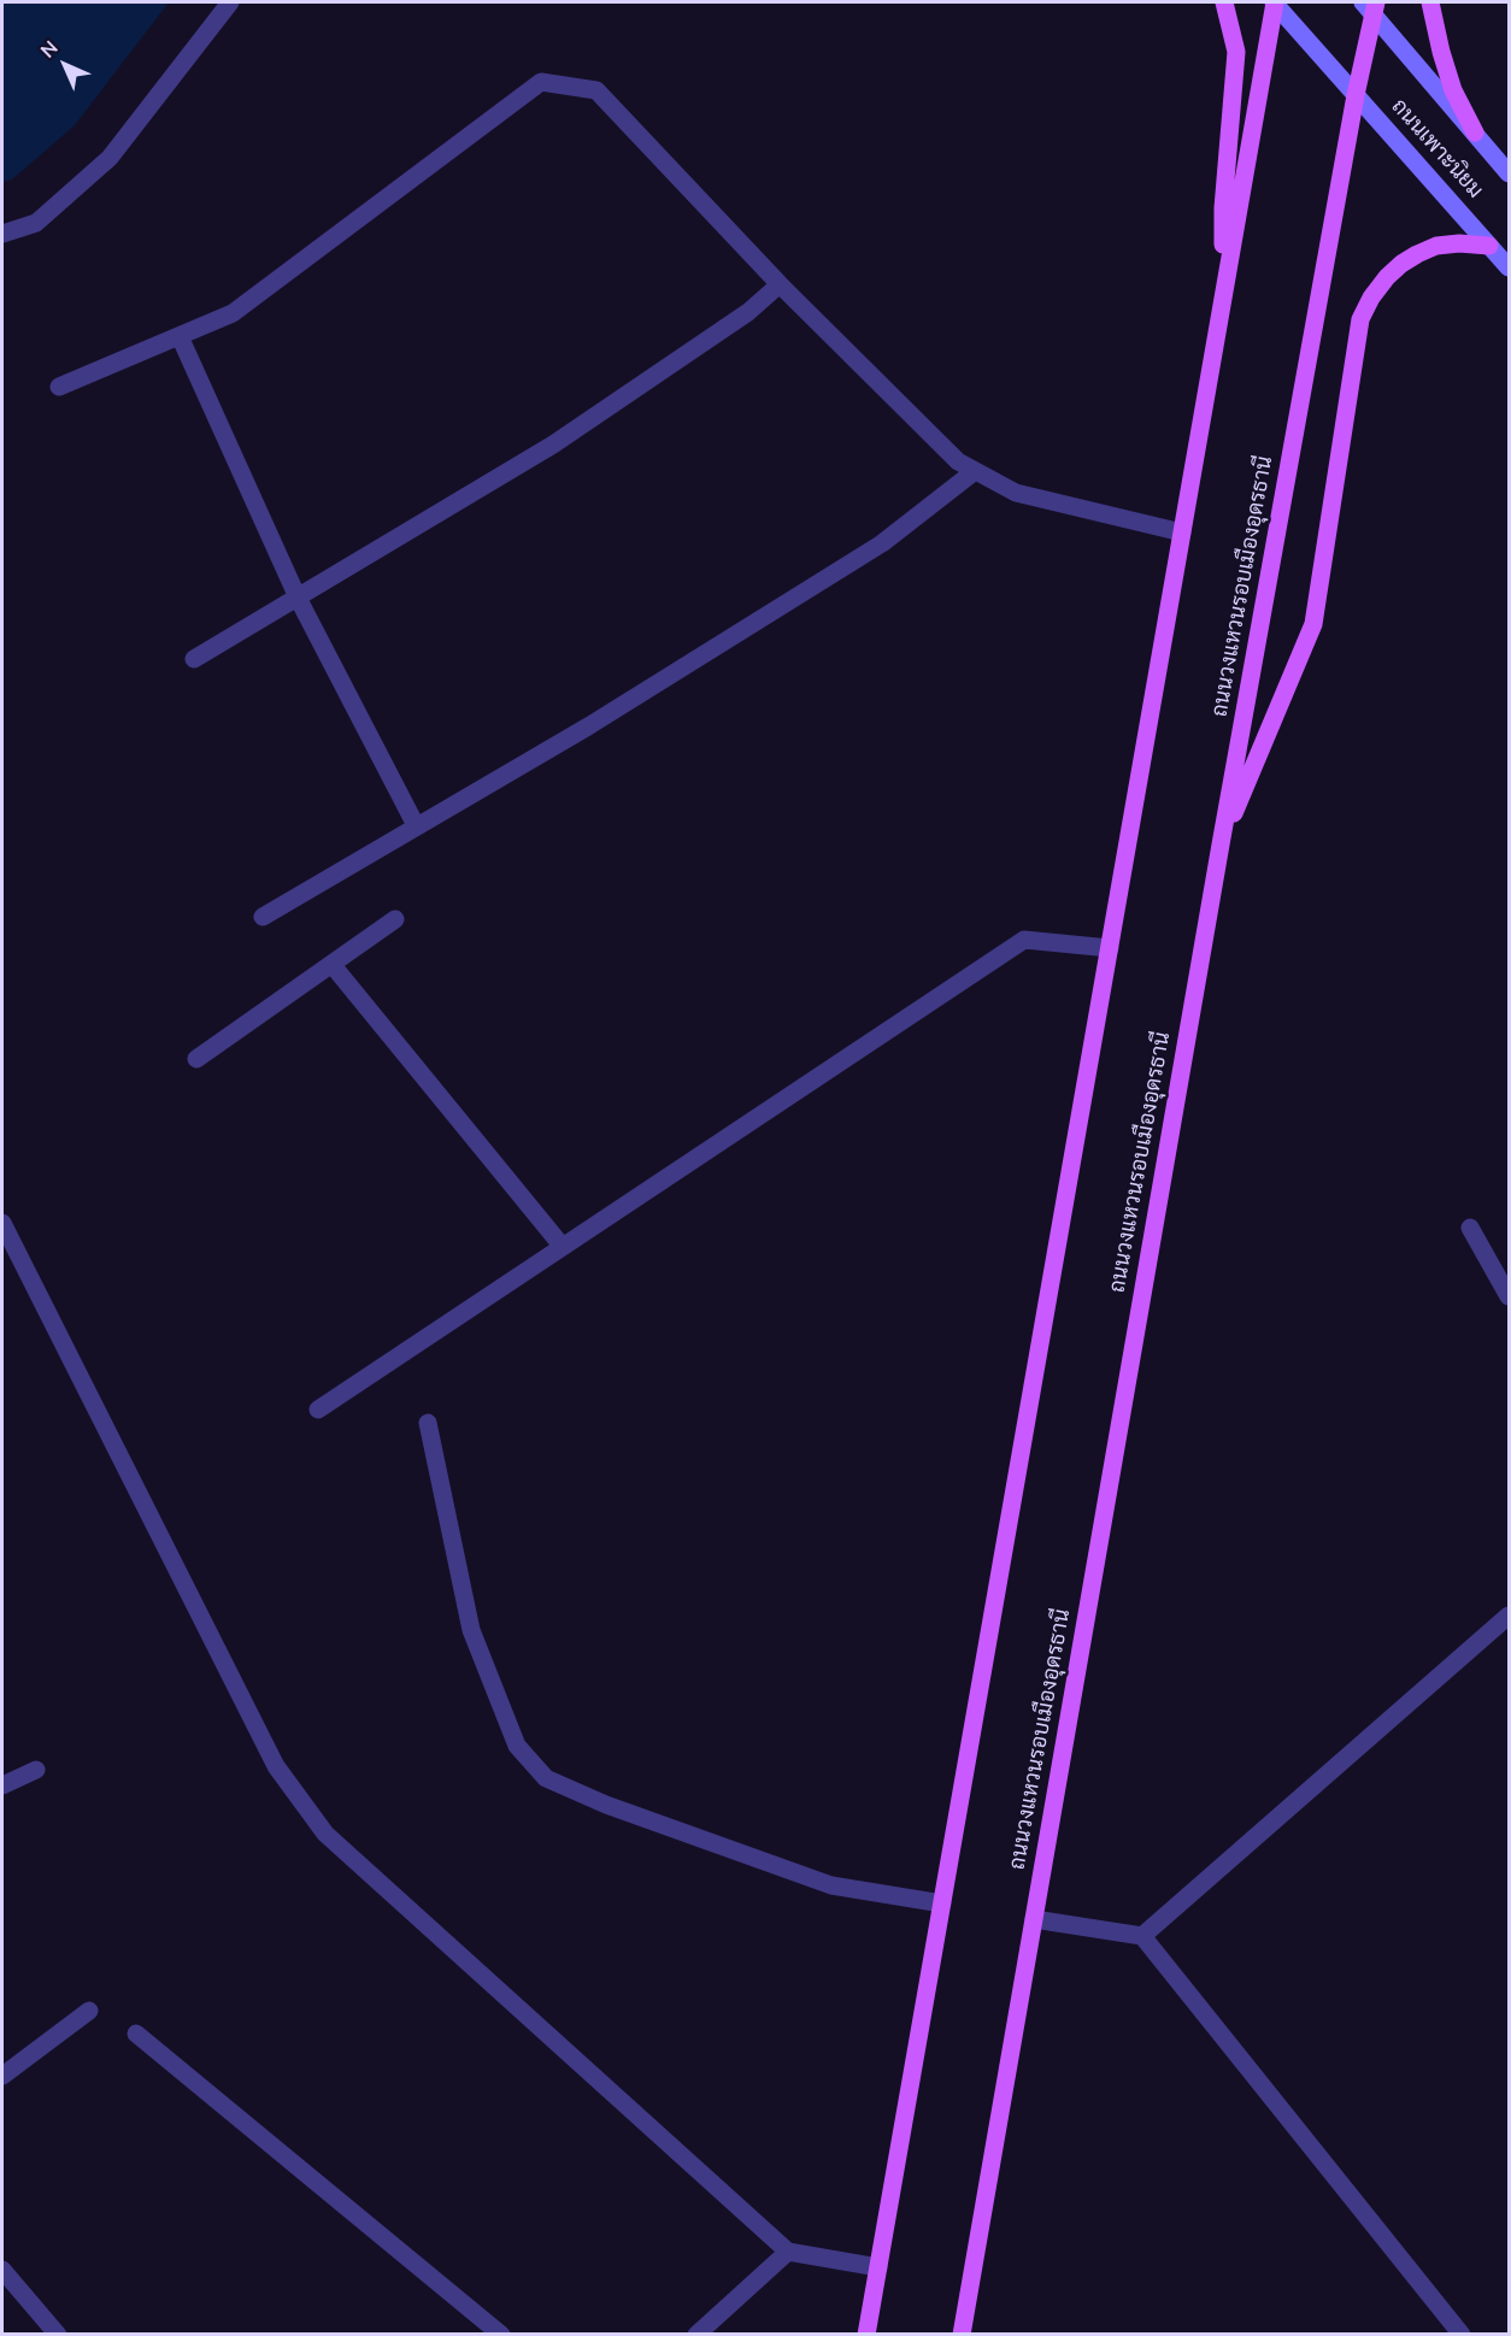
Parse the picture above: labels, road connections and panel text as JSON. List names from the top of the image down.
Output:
{
  "streets": {
    "main road": ["ถนนเพาะนิยม", "ถนนวงแหวนรอบเมืองอุดรธานี"]
  },
  "crossings": [
    ["ถนนเพาะนิยม", "ถนนวงแหวนรอบเมืองอุดรธานี"]
  ],
  "north": "top left"
}
